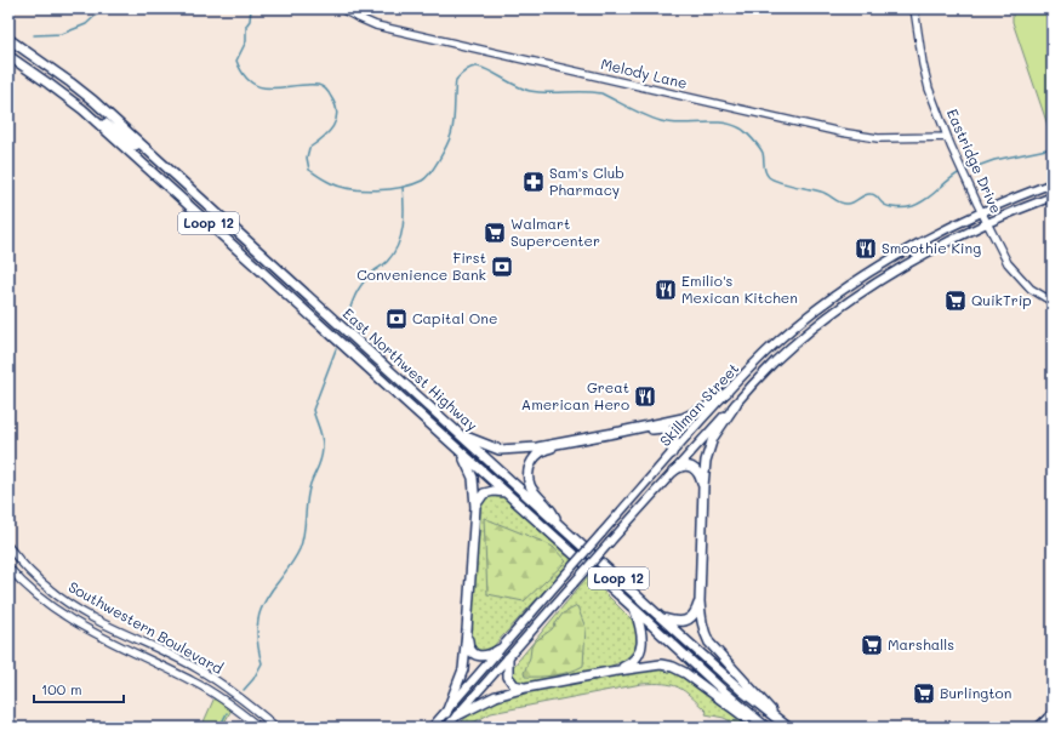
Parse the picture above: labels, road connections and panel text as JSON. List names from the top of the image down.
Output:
{
  "streets": {
    "main road": ["Loop 12", "East Northwest Highway", "Skillman Street"],
    "street": ["Melody Lane", "Eastridge Drive", "Southwestern Boulevard"]
  },
  "crossings": [
    ["Melody Lane", "Eastridge Drive"],
    ["Eastridge Drive", "Skillman Street"]
  ],
  "places": {
    "pharmacy": ["Sam's Club Pharmacy"],
    "supermarket": [
      "Walmart Supercenter",
      "QuikTrip",
      "Marshalls",
      "Burlington"
    ],
    "restaurant": ["Smoothie King", "Emilio's Mexican Kitchen", "Great American Hero"],
    "bank": ["First Convenience Bank", "Capital One"]
  },
  "scale_bar": "100 m"
}
